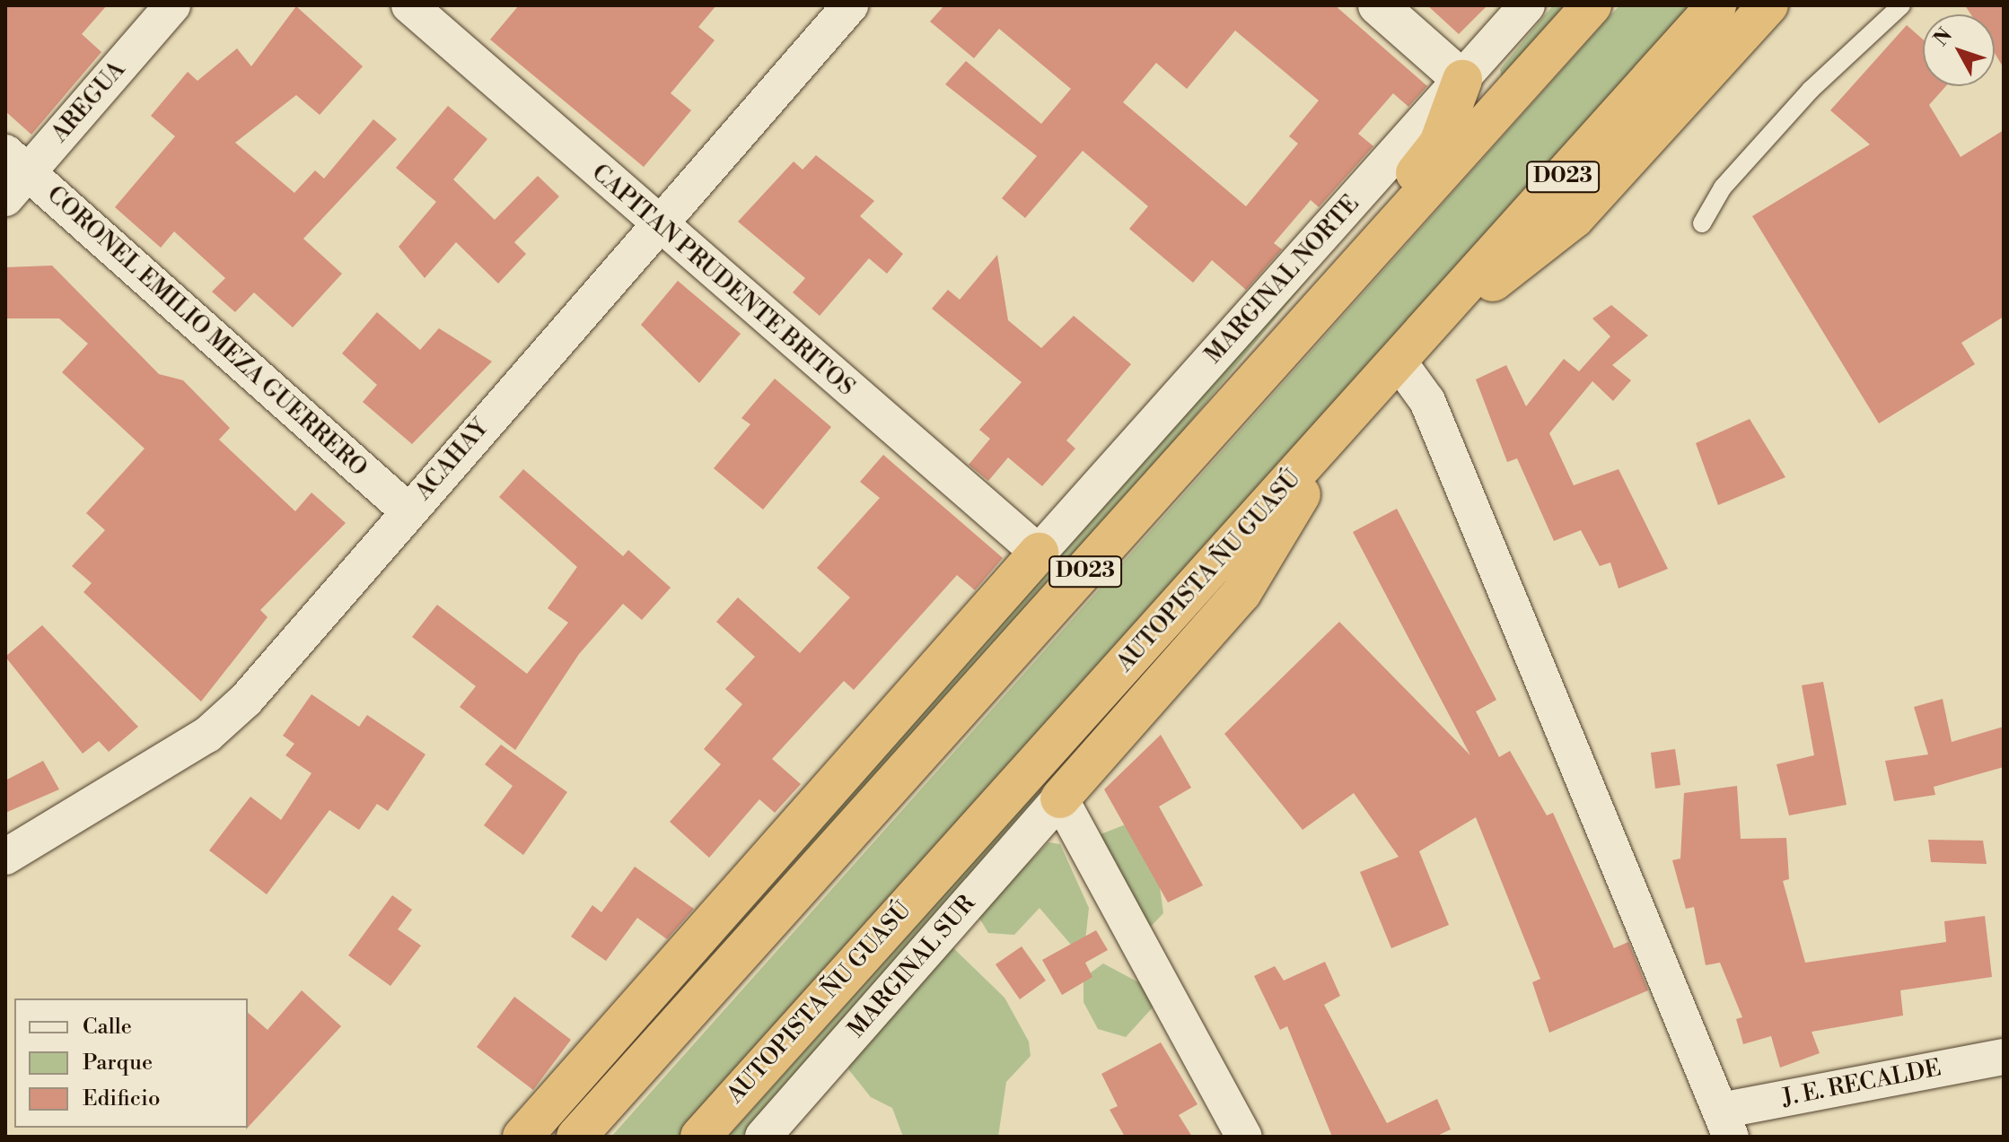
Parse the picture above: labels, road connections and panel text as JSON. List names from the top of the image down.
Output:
{
  "streets": {
    "highway": ["D023", "AUTOPISTA ÑU GUASÚ"],
    "street": [
      "AREGUA",
      "MARGINAL NORTE",
      "CAPITAN PRUDENTE BRITOS",
      "CORONEL EMILIO MEZA GUERRERO",
      "ACAHAY",
      "MARGINAL SUR",
      "J. E. RECALDE"
    ]
  },
  "crossings": [
    ["AREGUA", "CORONEL EMILIO MEZA GUERRERO"],
    ["MARGINAL NORTE", "CAPITAN PRUDENTE BRITOS"],
    ["CAPITAN PRUDENTE BRITOS", "ACAHAY"],
    ["CORONEL EMILIO MEZA GUERRERO", "ACAHAY"]
  ],
  "legend": ["Calle", "Parque", "Edificio"],
  "north": "top left"
}
